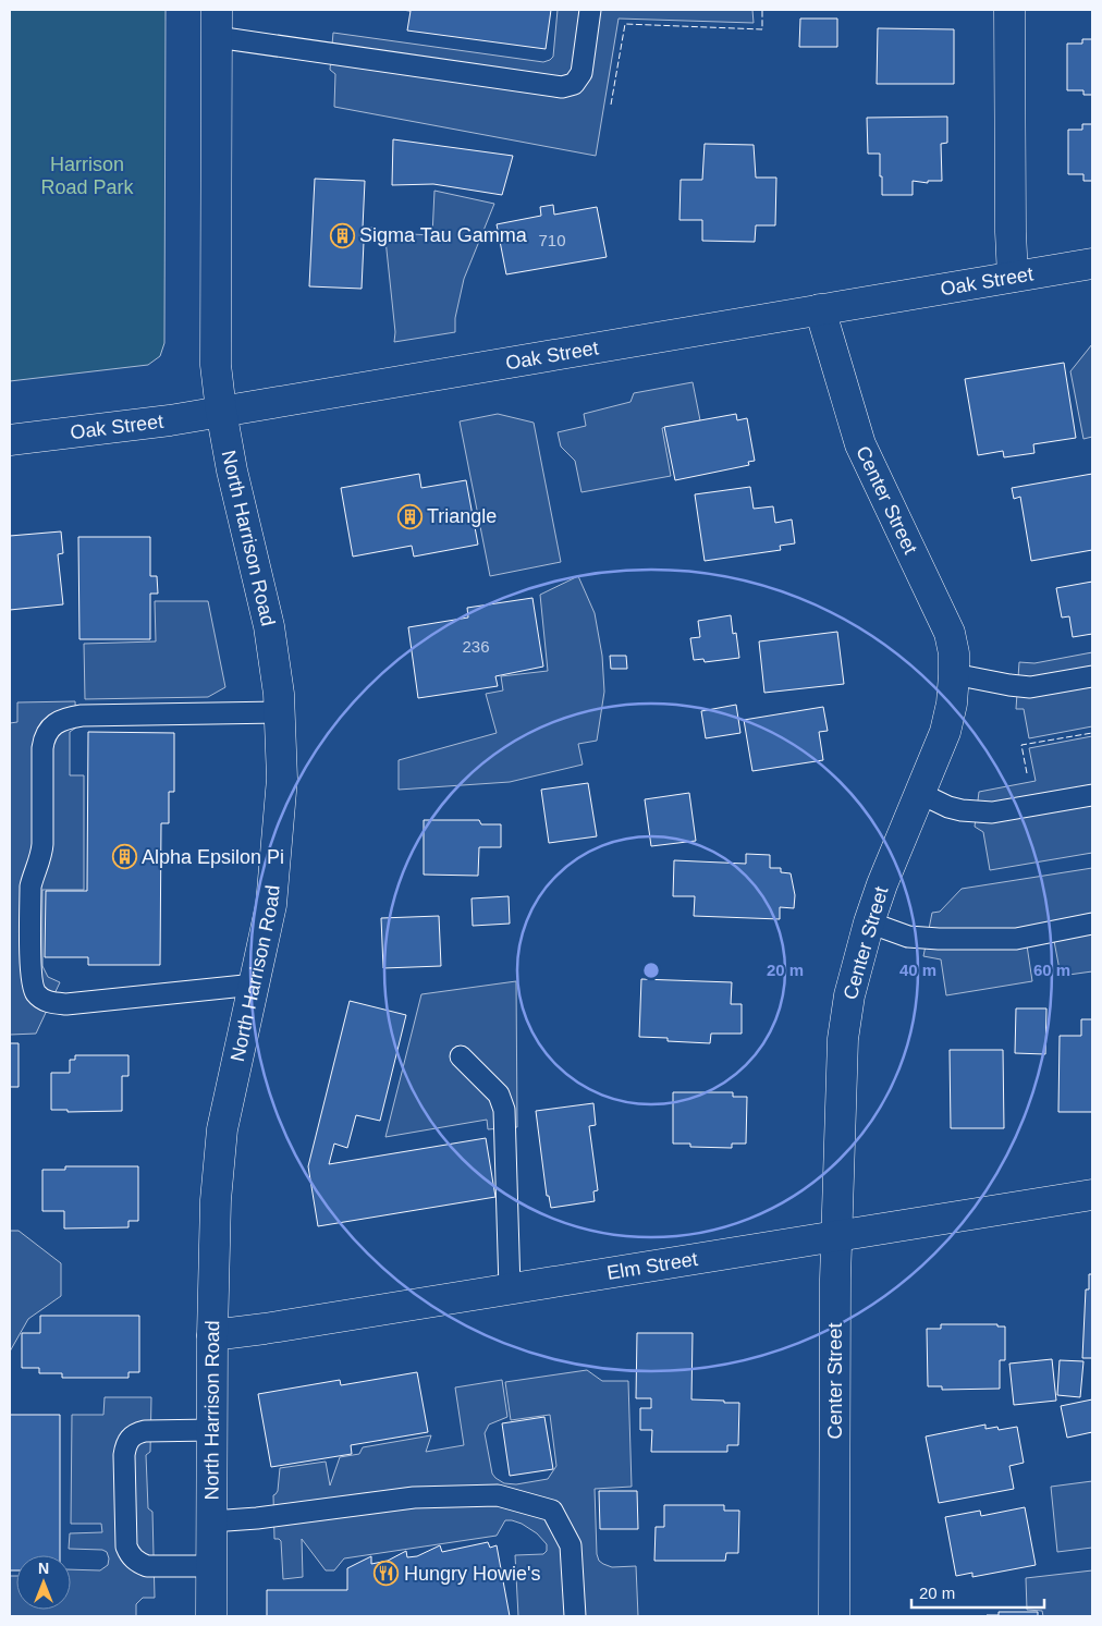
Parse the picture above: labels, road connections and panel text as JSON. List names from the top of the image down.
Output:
{
  "streets": {
    "street": [
      "Oak Street",
      "Center Street",
      "North Harrison Road",
      "Elm Street"
    ]
  },
  "crossings": [
    ["Oak Street", "Center Street"],
    ["Oak Street", "North Harrison Road"],
    ["Center Street", "Elm Street"],
    ["North Harrison Road", "Elm Street"]
  ],
  "parks": ["Harrison Road Park"],
  "places": {
    "building": ["Sigma Tau Gamma", "Triangle", "Alpha Epsilon Pi"],
    "restaurant": ["Hungry Howie's"]
  },
  "house_numbers": ["710", "236"],
  "scale_bar": "20 m",
  "north": "top",
  "rings": ["20 m", "40 m", "60 m"]
}
